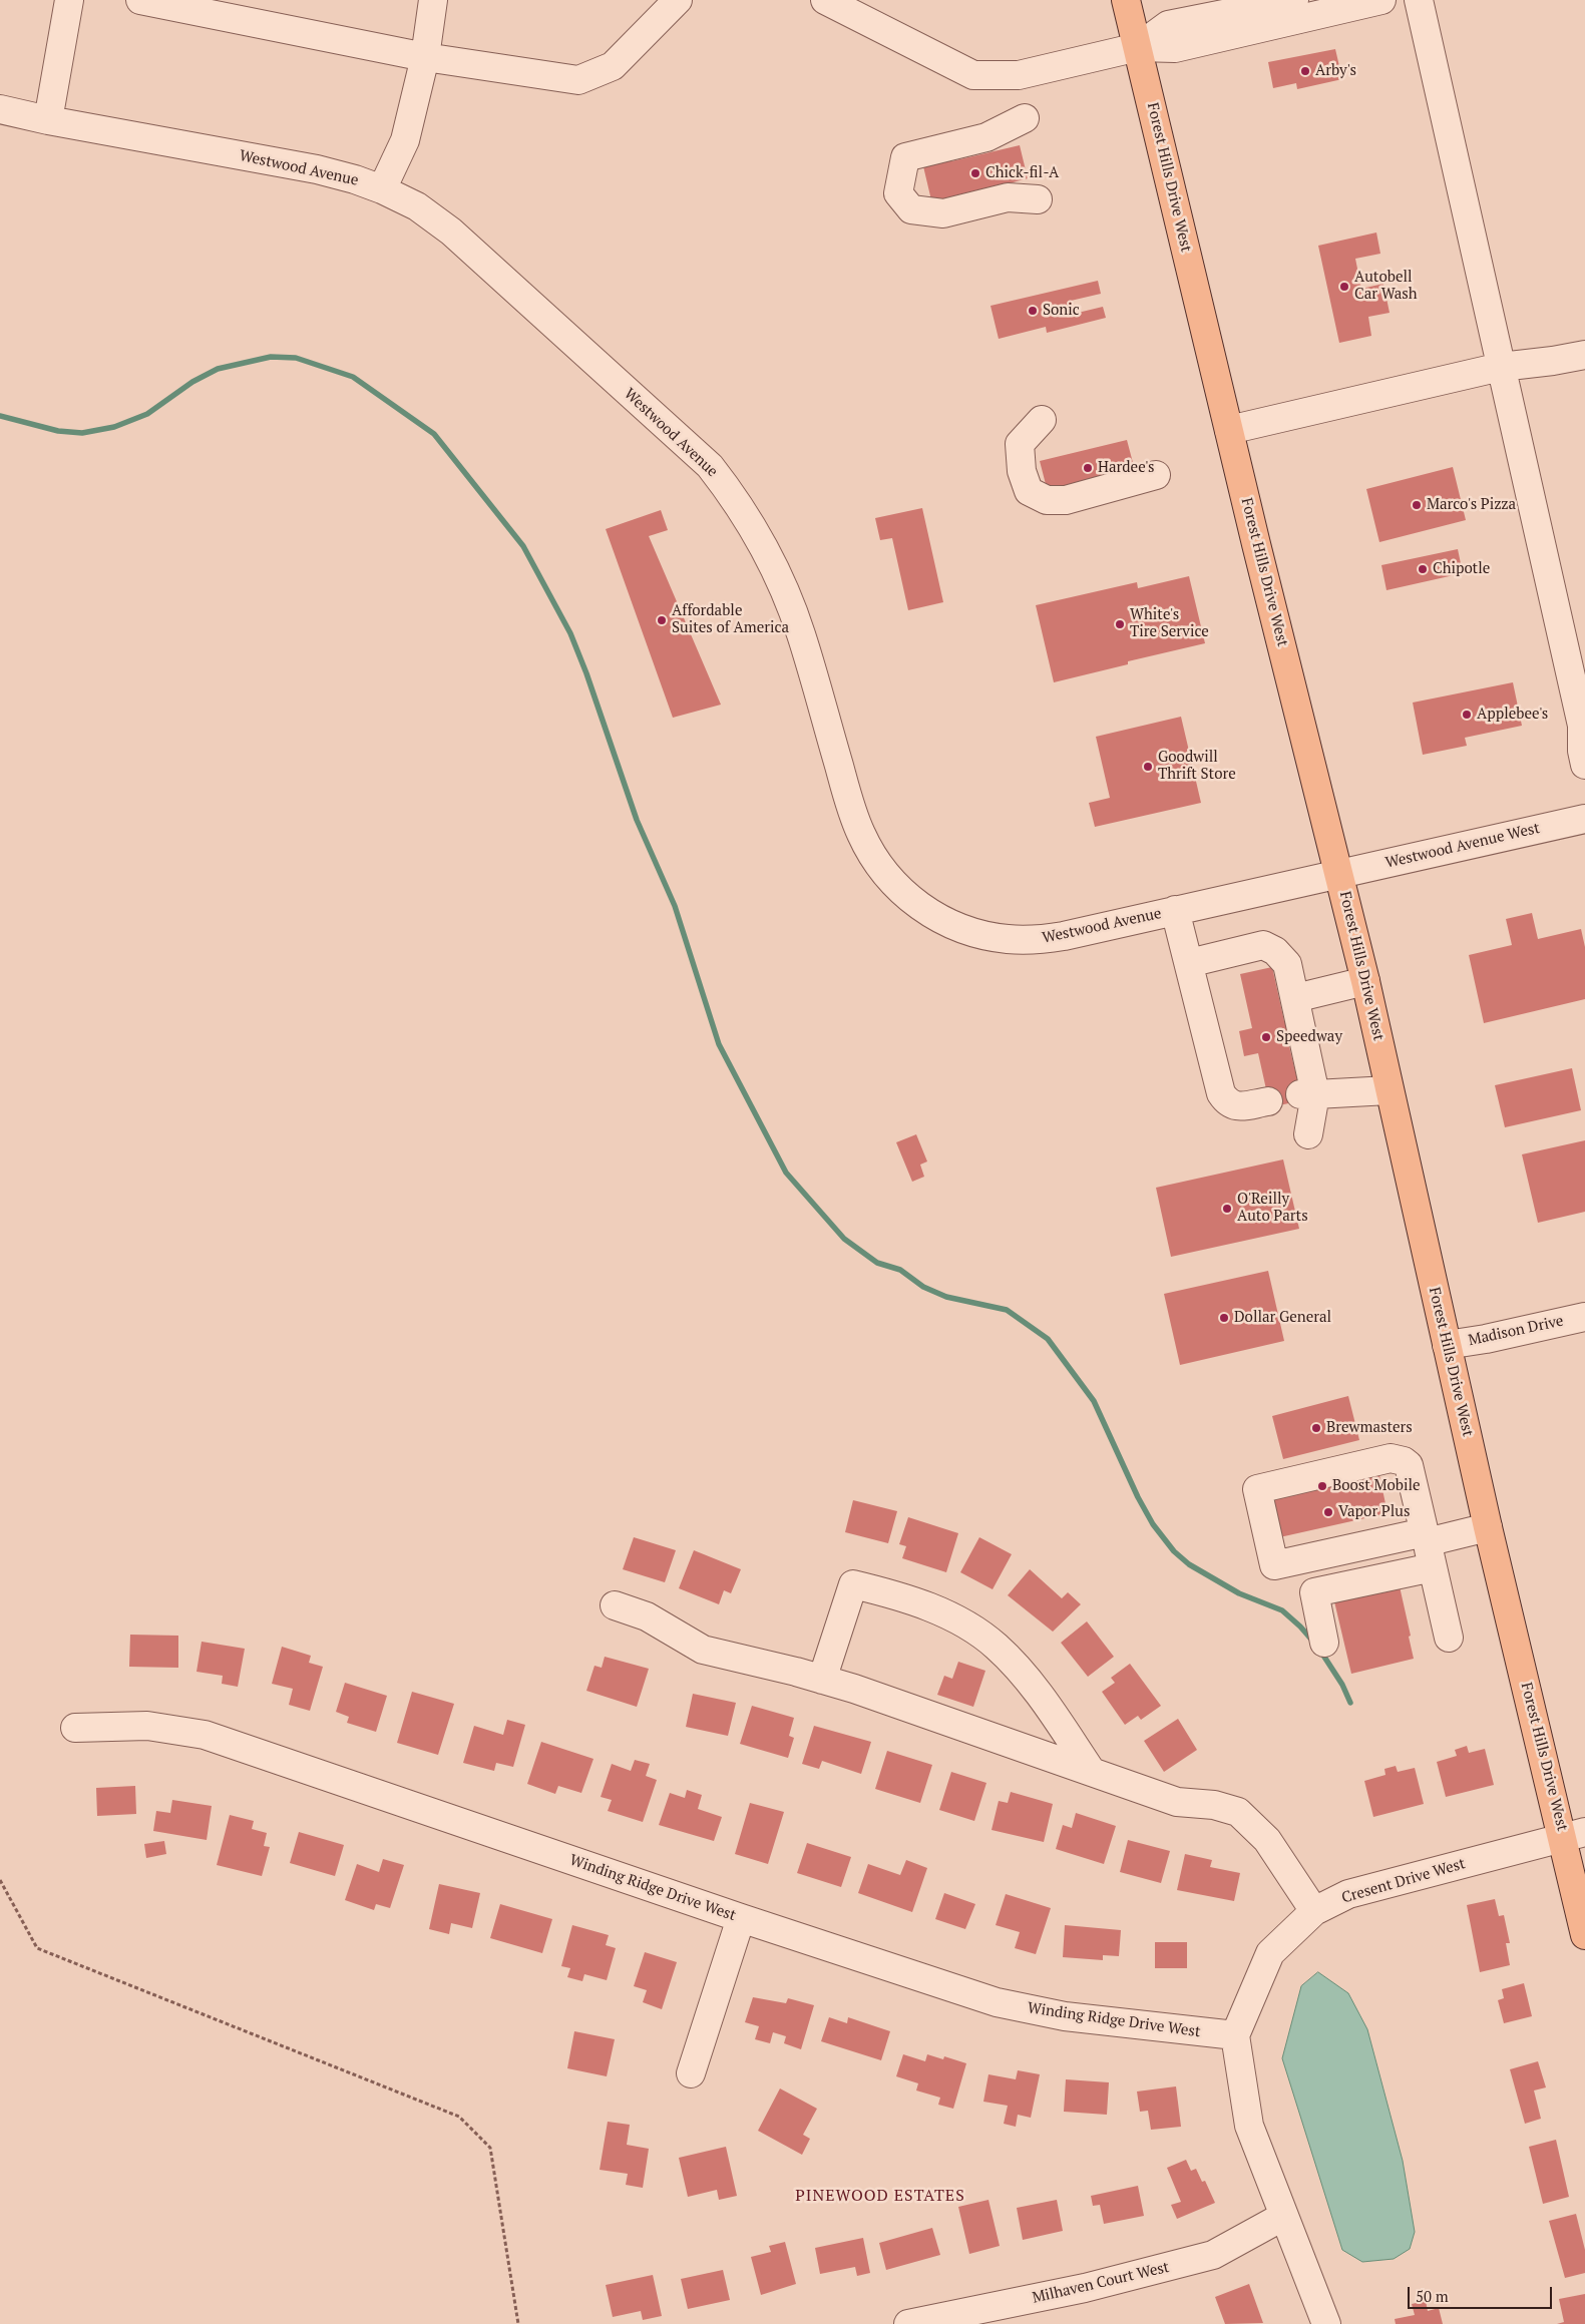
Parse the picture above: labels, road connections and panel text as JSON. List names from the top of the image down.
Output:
{
  "streets": {
    "main road": ["Forest Hills Drive West"],
    "street": [
      "Westwood Avenue",
      "Westwood Avenue West",
      "Madison Drive",
      "Cresent Drive West",
      "Winding Ridge Drive West",
      "Milhaven Court West"
    ]
  },
  "crossings": [
    ["Westwood Avenue", "Forest Hills Drive West"],
    ["Westwood Avenue", "Westwood Avenue West"],
    ["Forest Hills Drive West", "Westwood Avenue West"],
    ["Forest Hills Drive West", "Madison Drive"],
    ["Forest Hills Drive West", "Cresent Drive West"],
    ["Cresent Drive West", "Winding Ridge Drive West"]
  ],
  "districts": ["PINEWOOD ESTATES"],
  "places": [
    "Arby's",
    "Chick-fil-A",
    "Autobell Car Wash",
    "Sonic",
    "Hardee's",
    "Marco's Pizza",
    "Chipotle",
    "Affordable Suites of America",
    "White's Tire Service",
    "Applebee's",
    "Goodwill Thrift Store",
    "Speedway",
    "O'Reilly Auto Parts",
    "Dollar General",
    "Brewmasters",
    "Boost Mobile",
    "Vapor Plus"
  ],
  "scale_bar": "50 m"
}
